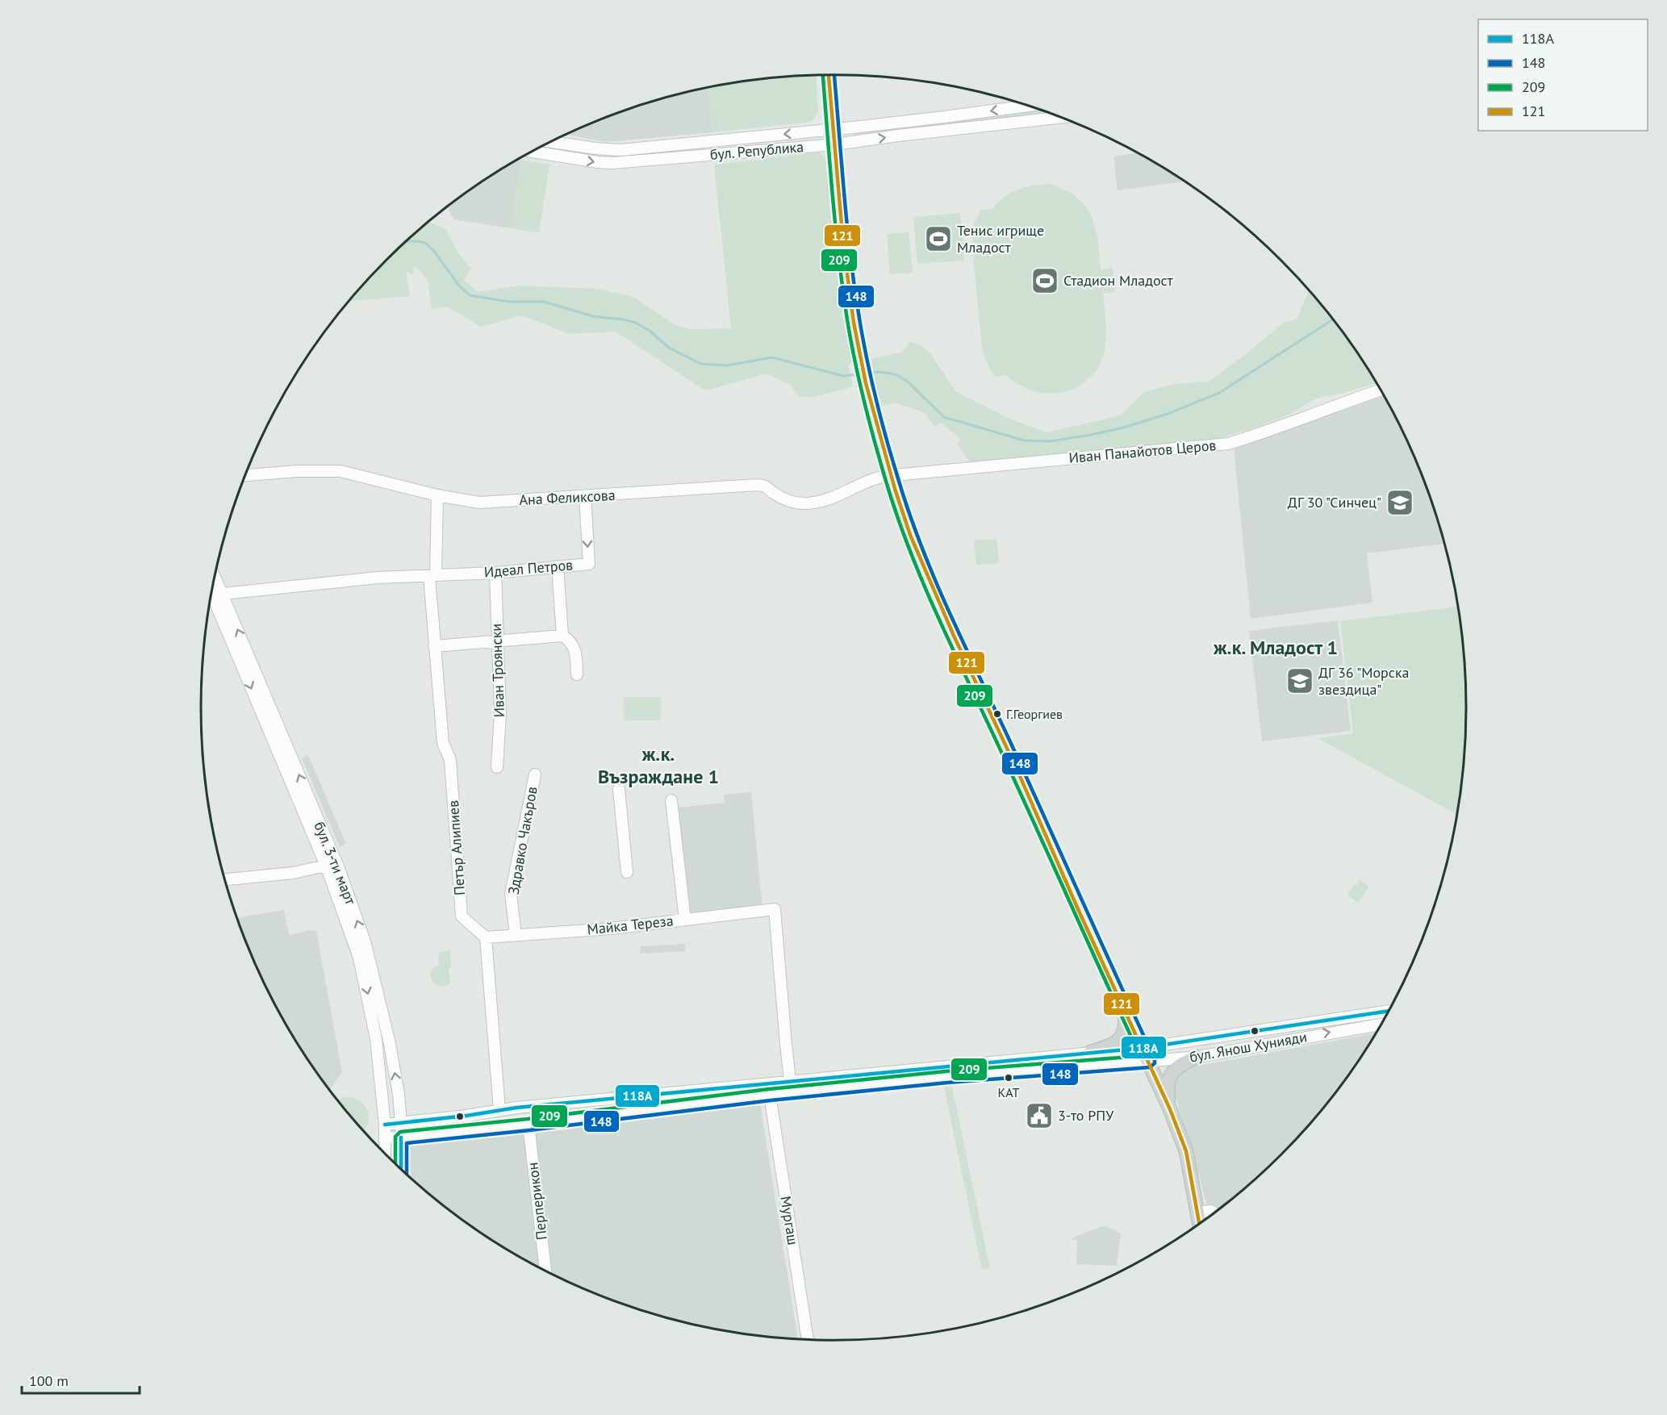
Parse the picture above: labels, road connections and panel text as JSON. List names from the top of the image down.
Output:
{
  "streets": {
    "street": [
      "бул. Република",
      "Иван Панайотов Церов",
      "Ана Феликсова",
      "Идеал Петров",
      "Иван Троянски",
      "Здравко Чакъров",
      "Петър Алипиев",
      "бул. 3-ти март",
      "Майка Тереза",
      "бул. Янош Хунияди",
      "Перперикон",
      "Мургаш"
    ]
  },
  "crossings": [
    ["Иван Панайотов Церов", "Ана Феликсова"],
    ["Ана Феликсова", "Идеал Петров"],
    ["Ана Феликсова", "Петър Алипиев"],
    ["Идеал Петров", "Иван Троянски"],
    ["Идеал Петров", "Петър Алипиев"],
    ["Идеал Петров", "бул. 3-ти март"],
    ["Здравко Чакъров", "Майка Тереза"],
    ["Петър Алипиев", "Майка Тереза"],
    ["бул. 3-ти март", "бул. Янош Хунияди"],
    ["Майка Тереза", "бул. Янош Хунияди"],
    ["бул. Янош Хунияди", "Перперикон"],
    ["бул. Янош Хунияди", "Мургаш"]
  ],
  "districts": ["ж.к. Младост 1", "ж.к. Възраждане 1"],
  "places": {
    "sports": ["Тенис игрище Младост", "Стадион Младост"],
    "school or university": ["ДГ 30 \"Синчец\"", "ДГ 36 \"Морска звездица\""],
    "other": ["Г.Георгиев", "КАТ"],
    "public building": ["3-то РПУ"]
  },
  "lines": [
    "transit line 148",
    "transit line 121",
    "transit line 209",
    "transit line 118А"
  ],
  "legend": [
    "118А",
    "148",
    "209",
    "121"
  ],
  "scale_bar": "100 m"
}
